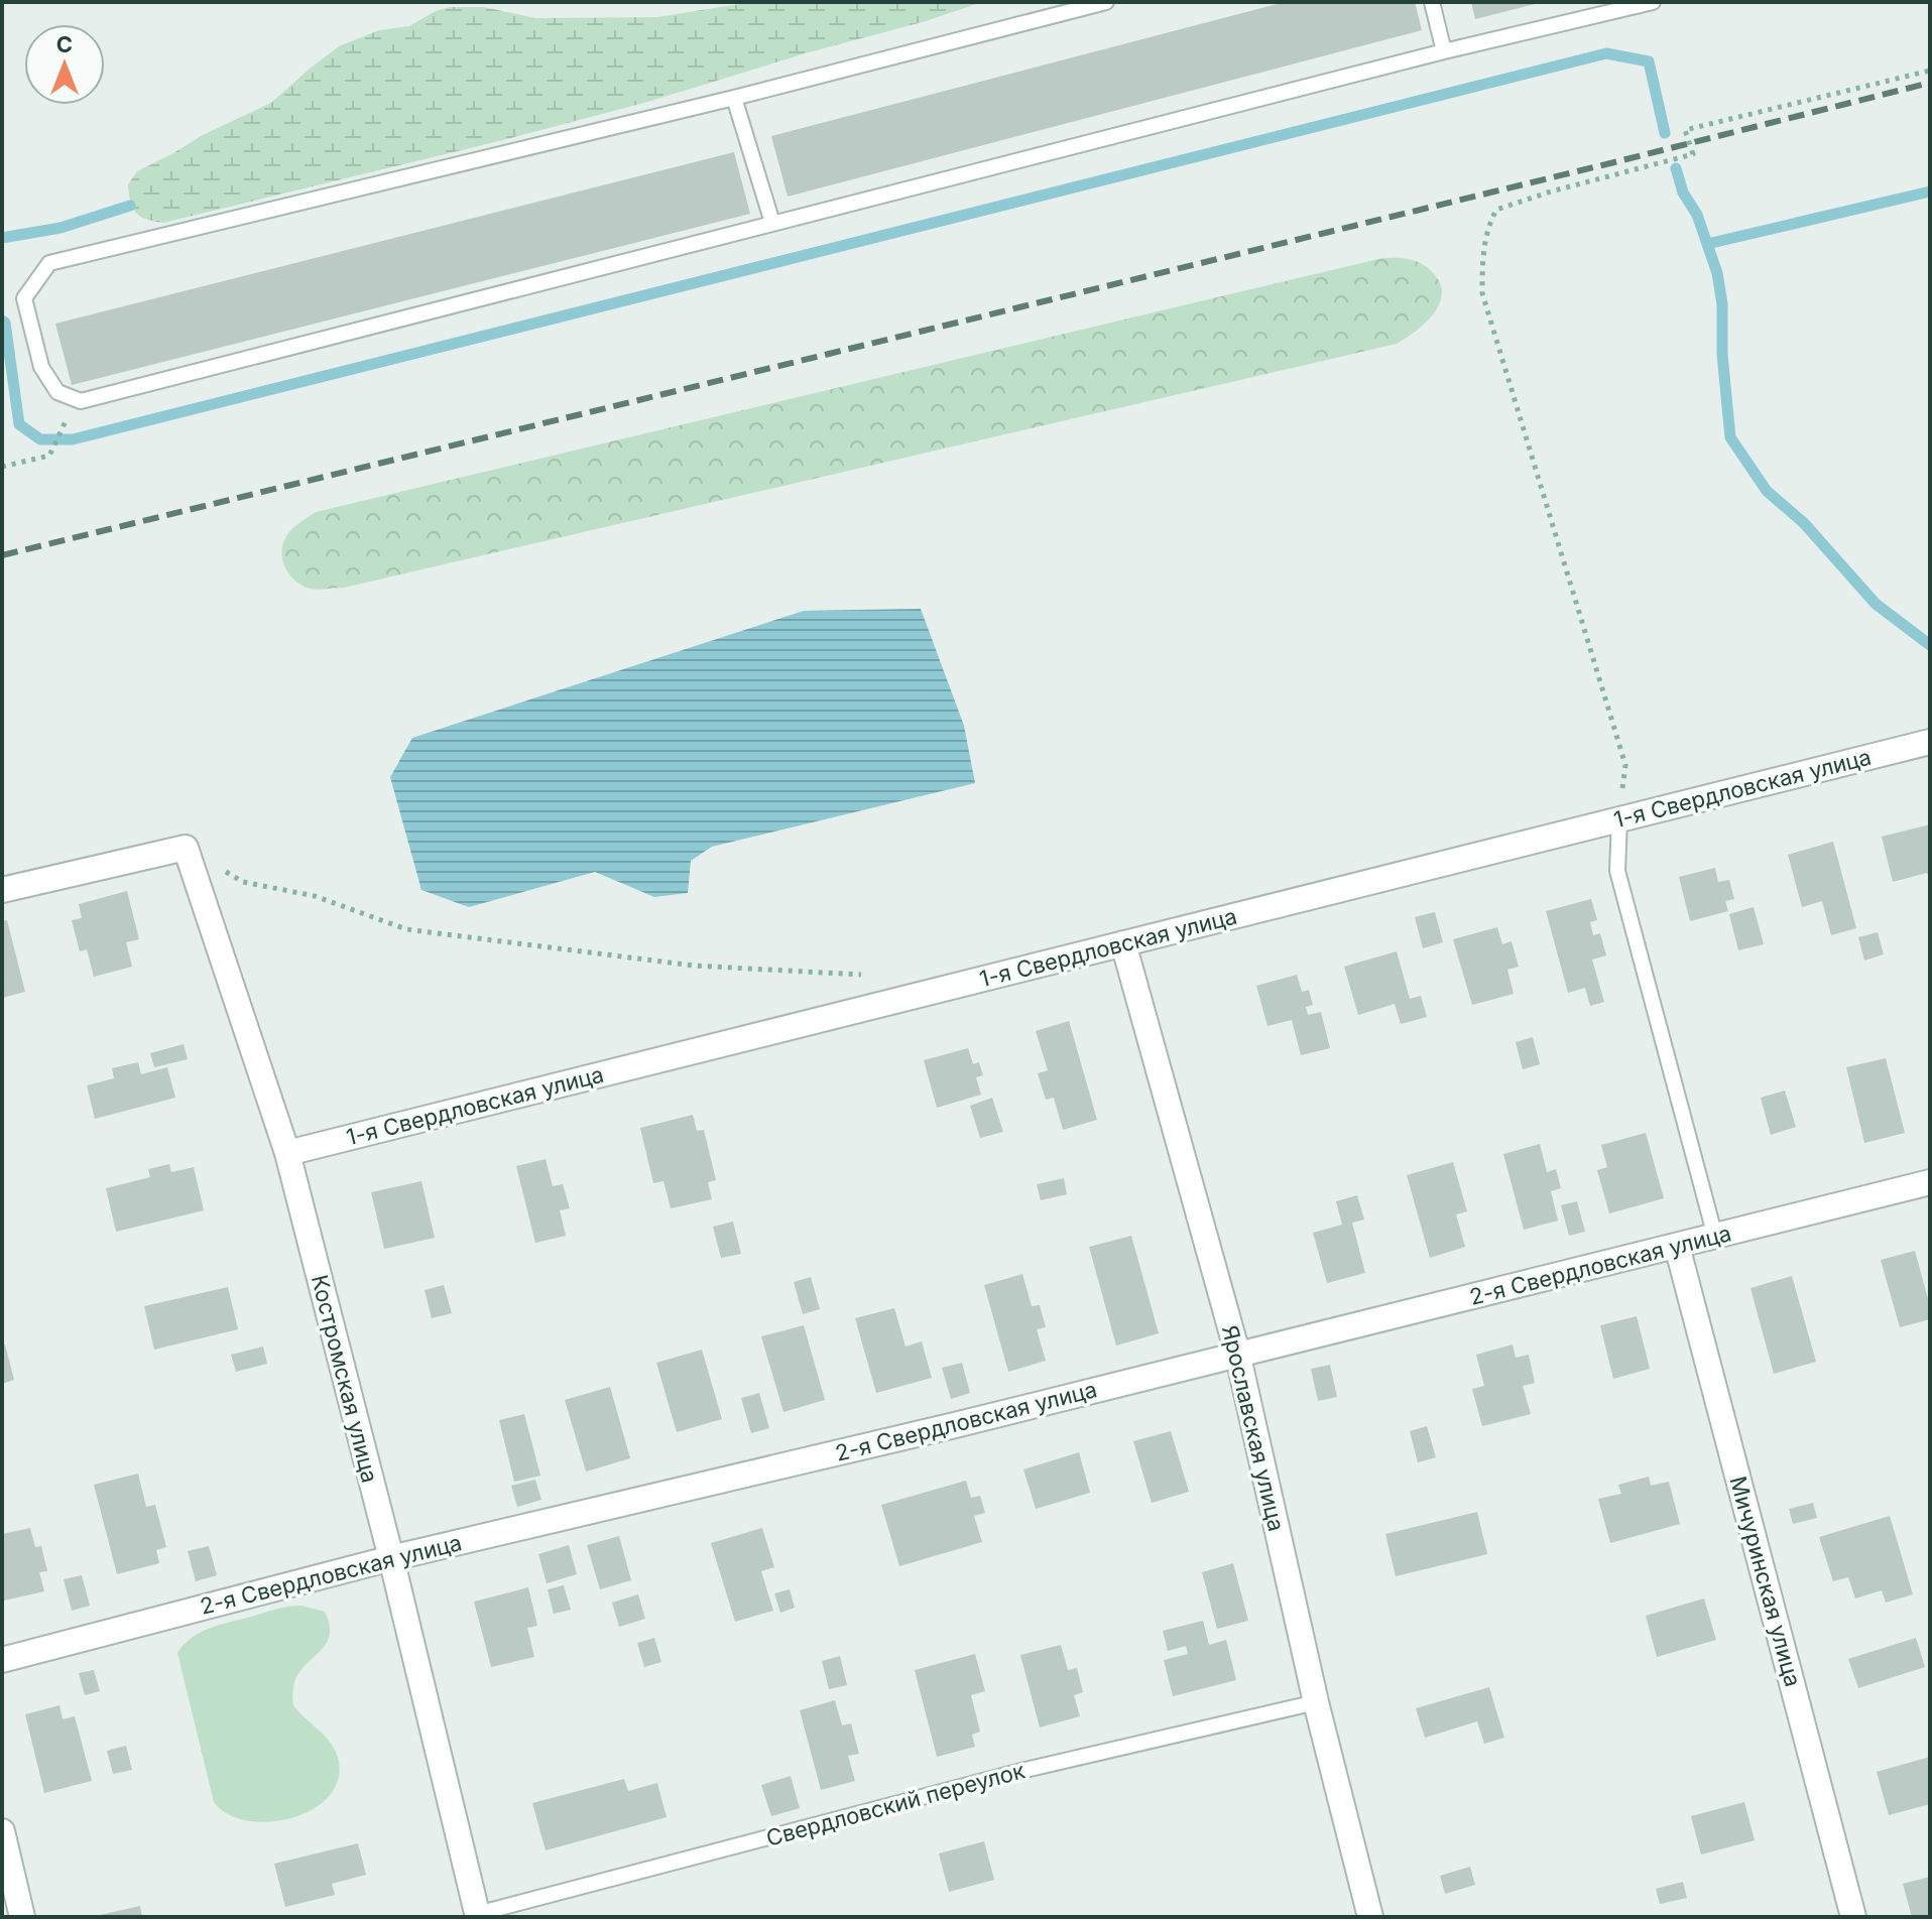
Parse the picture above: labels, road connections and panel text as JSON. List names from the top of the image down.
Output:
{
  "streets": {
    "street": [
      "1-я Свердловская улица",
      "2-я Свердловская улица",
      "Костромская улица",
      "Ярославская улица",
      "Мичуринская улица"
    ],
    "lane": ["Свердловский переулок"]
  },
  "crossings": [
    ["1-я Свердловская улица", "Костромская улица"],
    ["1-я Свердловская улица", "Ярославская улица"],
    ["2-я Свердловская улица", "Костромская улица"],
    ["2-я Свердловская улица", "Ярославская улица"],
    ["2-я Свердловская улица", "Мичуринская улица"],
    ["Костромская улица", "Свердловский переулок"],
    ["Ярославская улица", "Свердловский переулок"]
  ],
  "north": "top"
}
